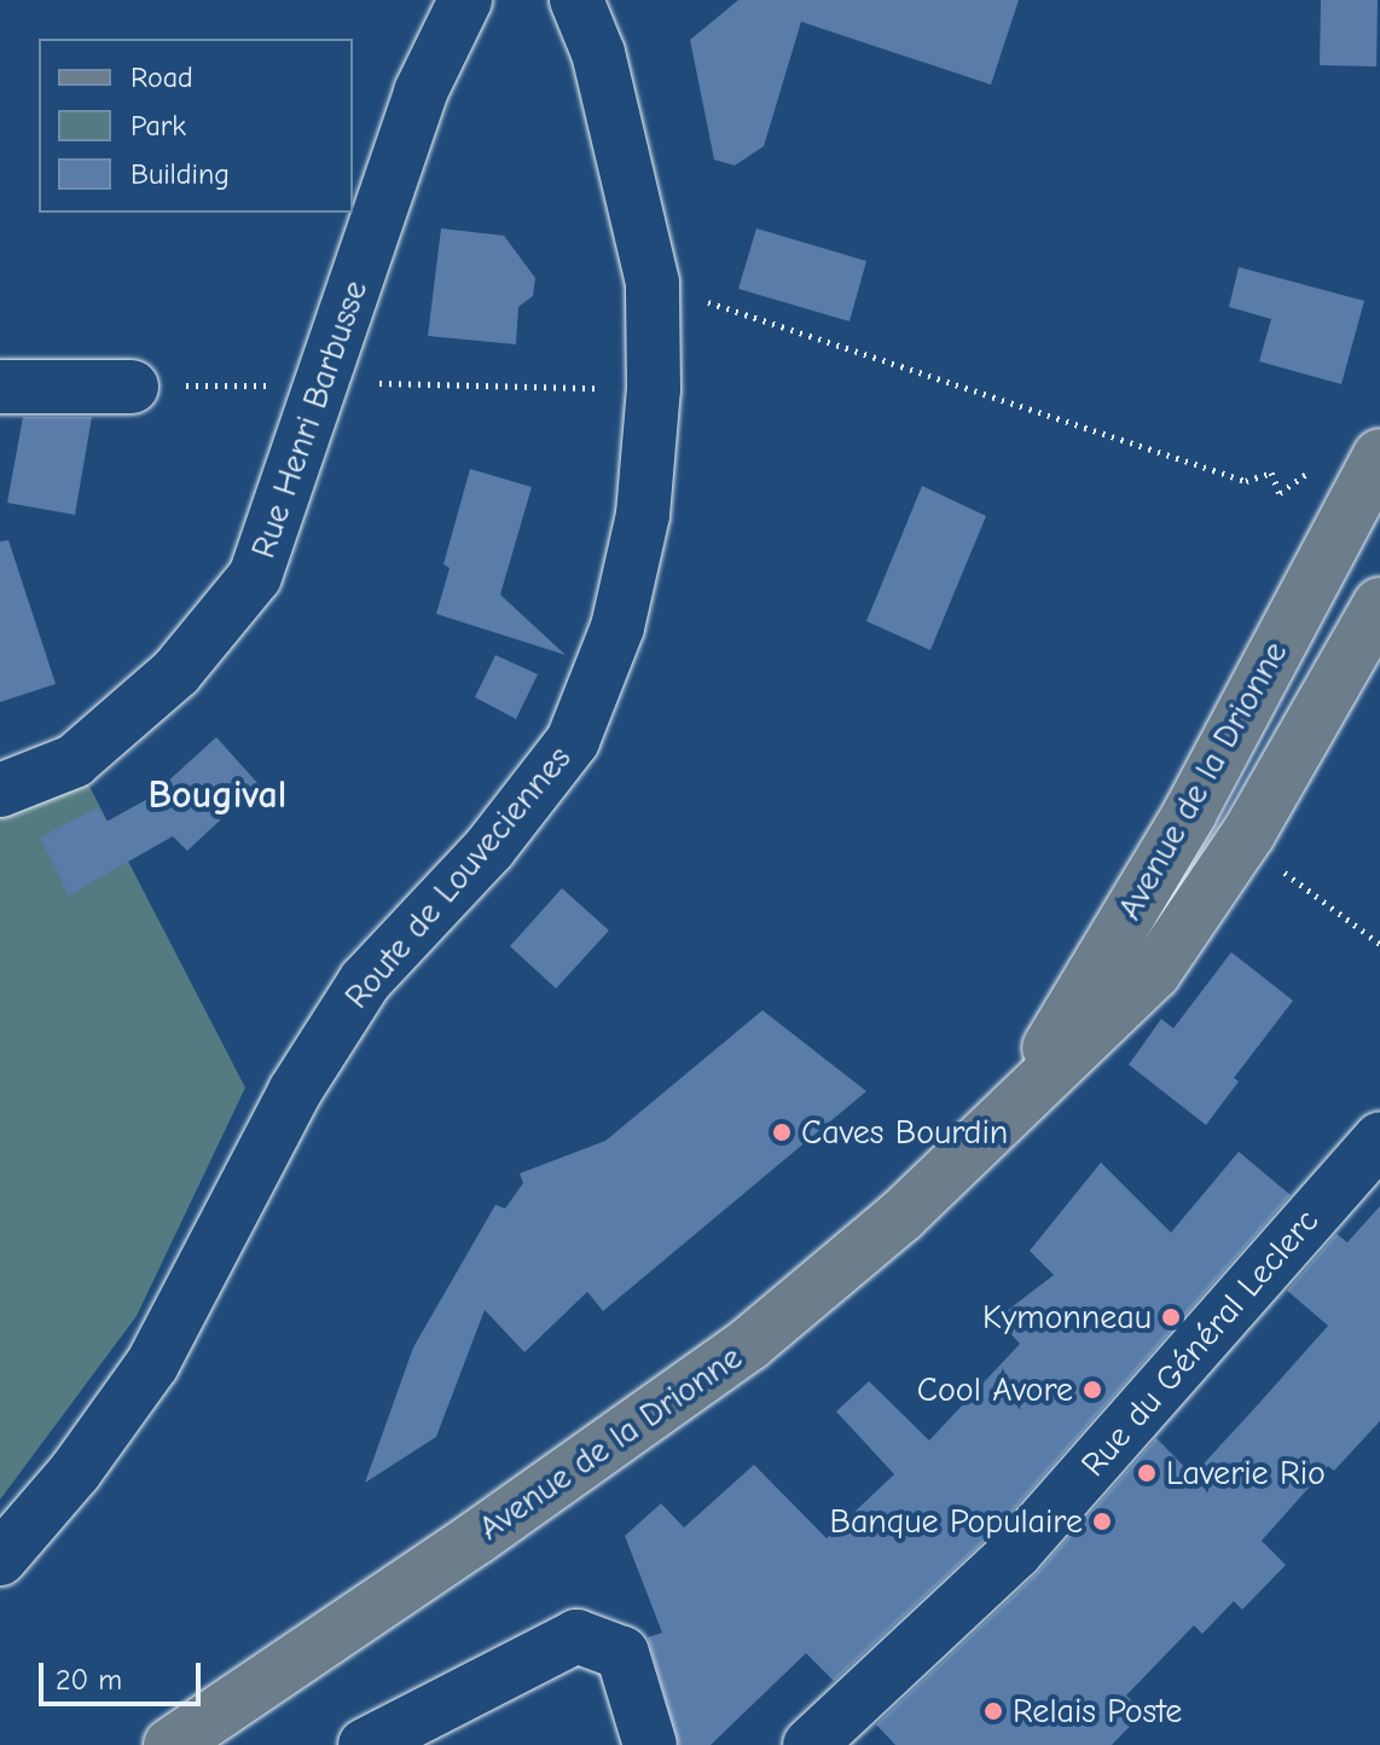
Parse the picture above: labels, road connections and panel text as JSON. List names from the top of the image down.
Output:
{
  "streets": {
    "main road": ["Avenue de la Drionne"],
    "street": ["Rue Henri Barbusse", "Route de Louveciennes", "Rue du Général Leclerc"]
  },
  "districts": ["Bougival"],
  "places": [
    "Caves Bourdin",
    "Kymonneau",
    "Cool Avore",
    "Laverie Rio",
    "Banque Populaire",
    "Relais Poste"
  ],
  "legend": ["Road", "Park", "Building"],
  "scale_bar": "20 m"
}
